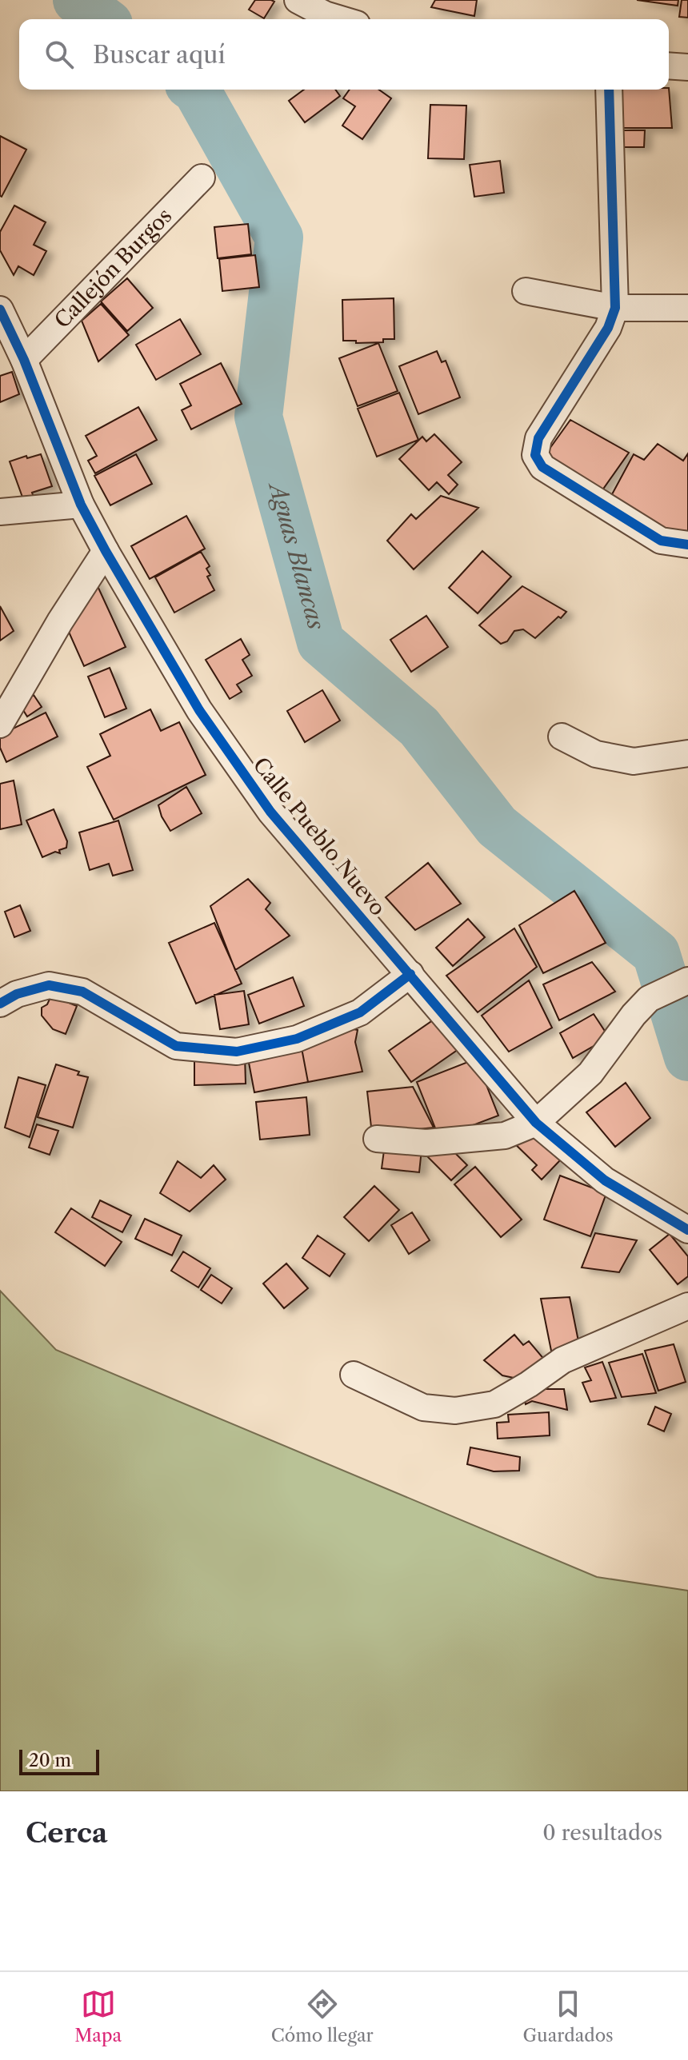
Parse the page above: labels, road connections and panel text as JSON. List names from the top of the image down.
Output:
{
  "streets": {
    "street": ["Callejón Burgos", "Calle Pueblo Nuevo"]
  },
  "crossings": [
    ["Callejón Burgos", "Calle Pueblo Nuevo"]
  ],
  "water": ["Aguas Blancas"],
  "scale_bar": "20 m",
  "page": {
    "search": "Buscar aquí",
    "scale": "20 m",
    "heading": ["Cerca", "0 resultados"],
    "nav": ["Mapa", "Cómo llegar", "Guardados"]
  }
}
